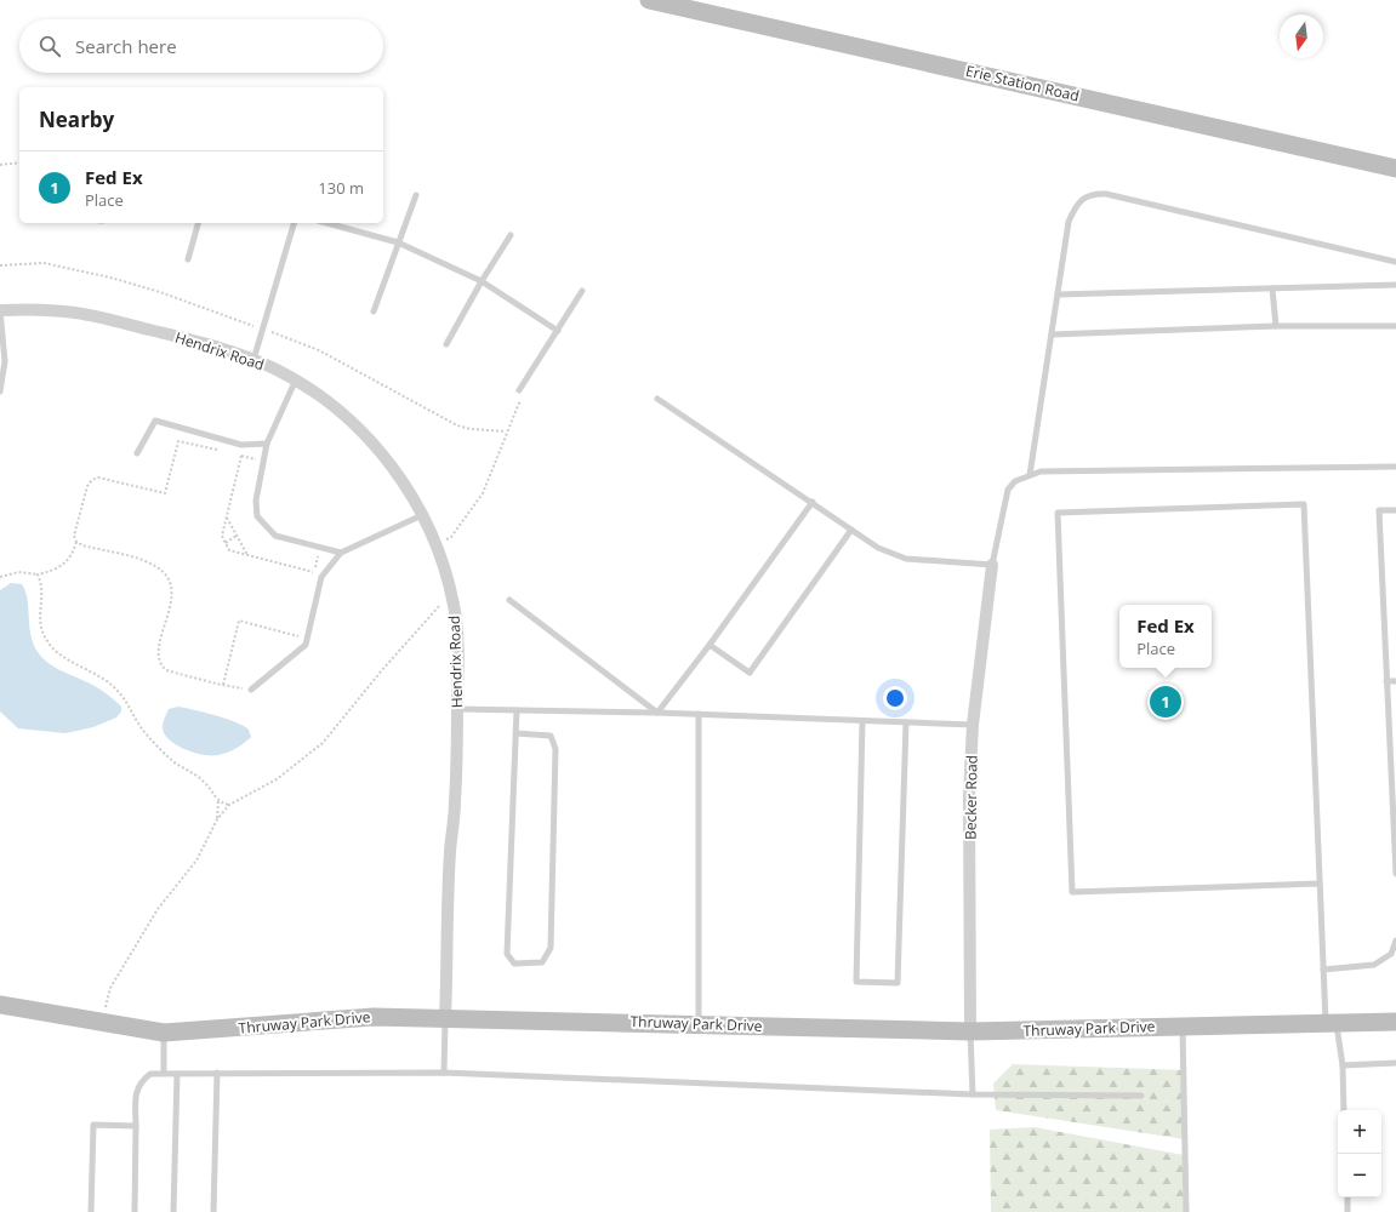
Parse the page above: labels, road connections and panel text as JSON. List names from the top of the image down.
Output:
{
  "streets": {
    "main road": ["Erie Station Road", "Thruway Park Drive"],
    "street": ["Hendrix Road", "Becker Road"]
  },
  "crossings": [
    ["Hendrix Road", "Thruway Park Drive"],
    ["Becker Road", "Thruway Park Drive"]
  ],
  "north": "bottom",
  "page": {
    "search": "Search here",
    "heading": "Nearby",
    "list": [
      {
        "mark": "1",
        "name": "Fed Ex",
        "note": "Place",
        "value": "130 m"
      }
    ],
    "popup": ["Fed Ex", "Place"],
    "pins": "1",
    "map_buttons": ["+", "−"]
  }
}
